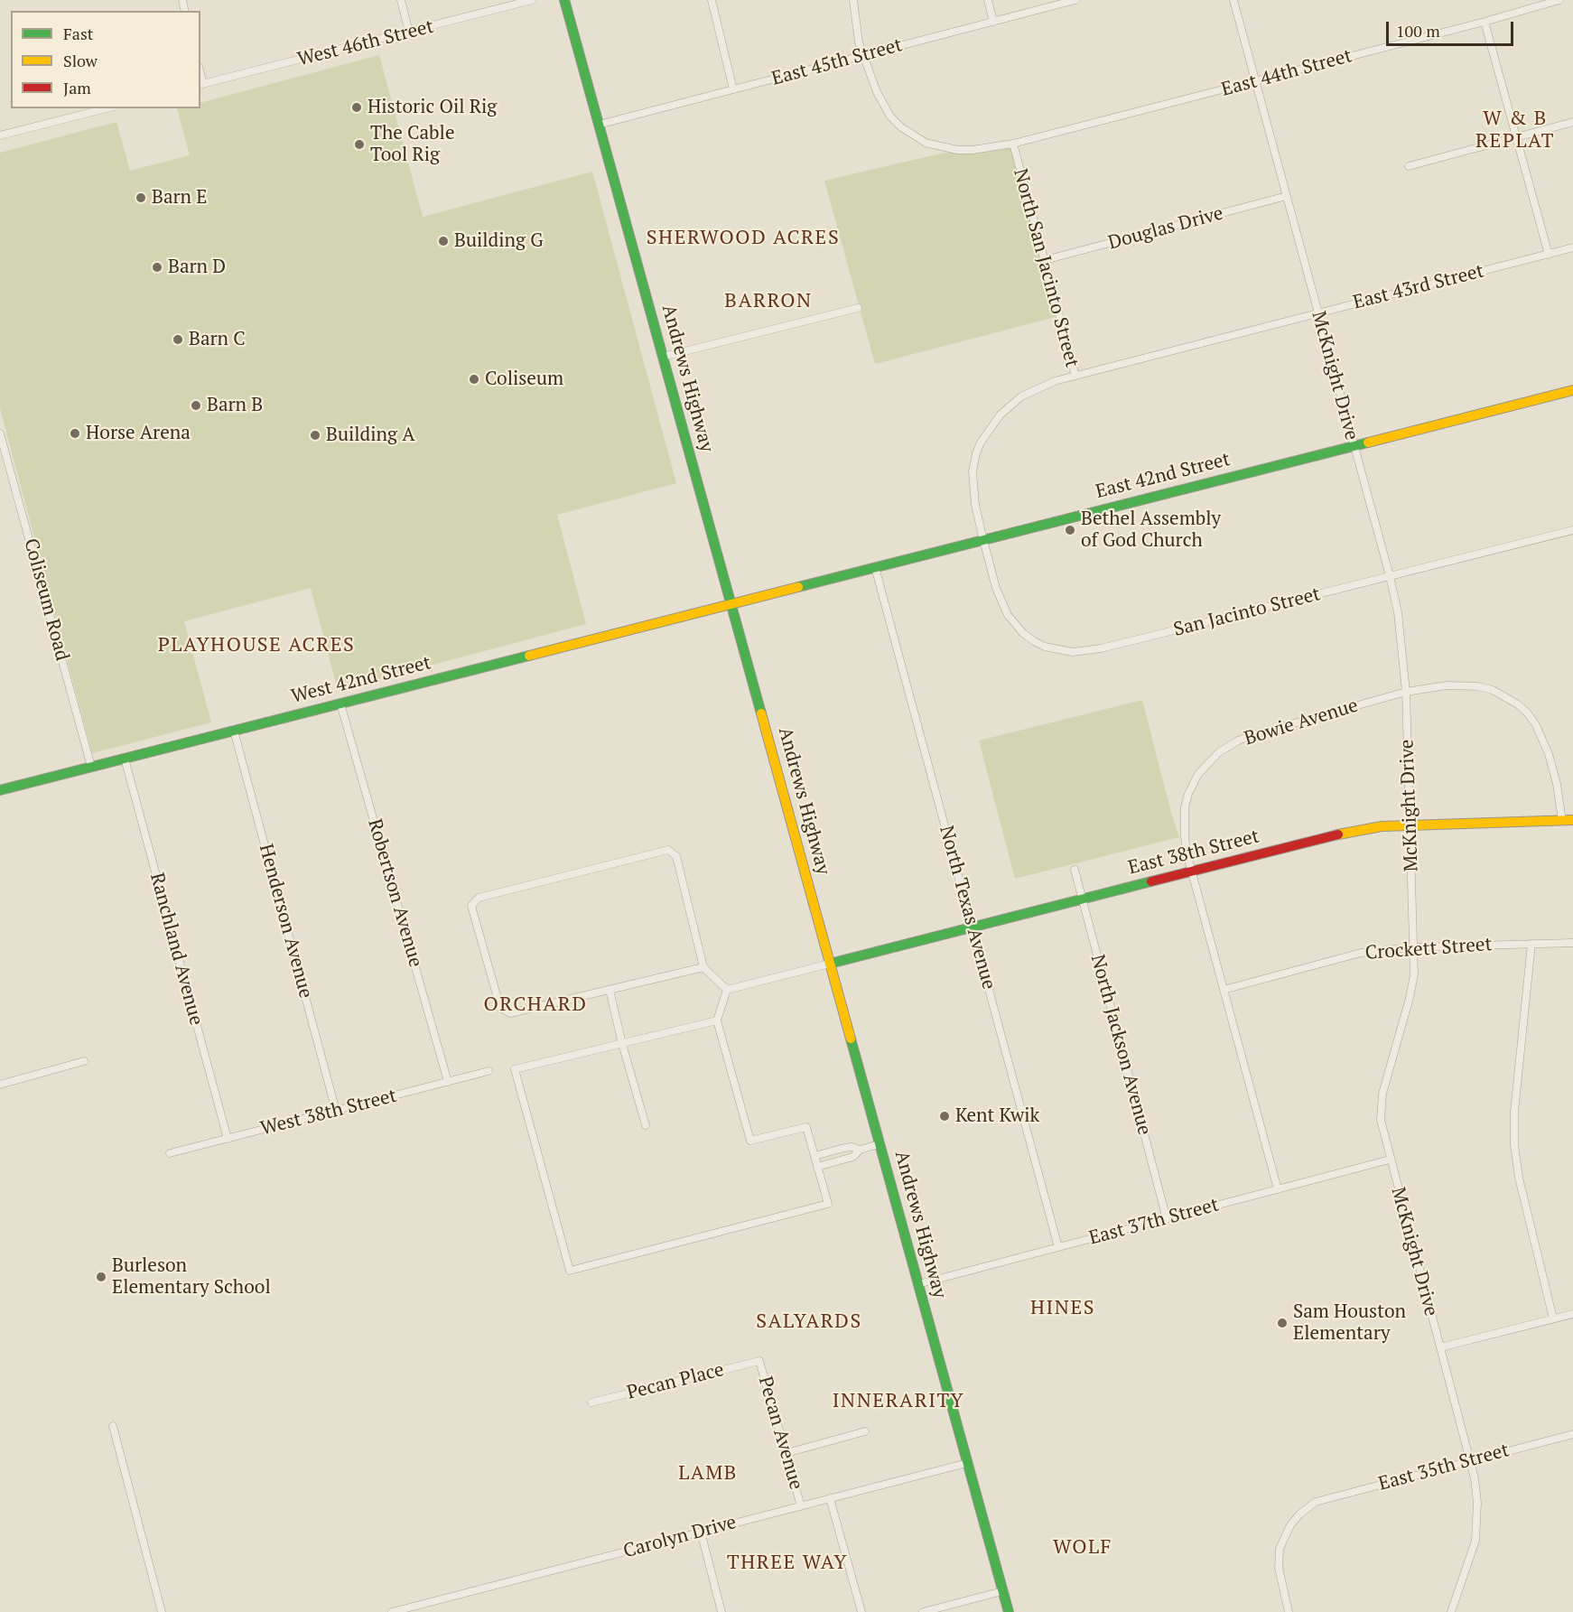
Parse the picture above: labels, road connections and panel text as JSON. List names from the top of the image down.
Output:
{
  "streets": {
    "main road": [
      "Andrews Highway",
      "East 42nd Street",
      "West 42nd Street",
      "East 38th Street"
    ],
    "street": [
      "West 46th Street",
      "East 45th Street",
      "East 44th Street",
      "Douglas Drive",
      "North San Jacinto Street",
      "East 43rd Street",
      "McKnight Drive",
      "Coliseum Road",
      "San Jacinto Street",
      "Bowie Avenue",
      "Robertson Avenue",
      "North Texas Avenue",
      "Henderson Avenue",
      "Ranchland Avenue",
      "Crockett Street",
      "North Jackson Avenue",
      "West 38th Street",
      "East 37th Street",
      "Pecan Place",
      "Pecan Avenue",
      "East 35th Street",
      "Carolyn Drive"
    ]
  },
  "crossings": [
    ["East 45th Street", "North San Jacinto Street"],
    ["East 45th Street", "Andrews Highway"],
    ["East 44th Street", "North San Jacinto Street"],
    ["East 44th Street", "McKnight Drive"],
    ["Douglas Drive", "North San Jacinto Street"],
    ["Douglas Drive", "McKnight Drive"],
    ["North San Jacinto Street", "East 43rd Street"],
    ["North San Jacinto Street", "East 42nd Street"],
    ["North San Jacinto Street", "San Jacinto Street"],
    ["East 43rd Street", "McKnight Drive"],
    ["McKnight Drive", "East 42nd Street"],
    ["McKnight Drive", "San Jacinto Street"],
    ["McKnight Drive", "Bowie Avenue"],
    ["McKnight Drive", "East 38th Street"],
    ["McKnight Drive", "Crockett Street"],
    ["McKnight Drive", "East 37th Street"],
    ["McKnight Drive", "East 35th Street"],
    ["Andrews Highway", "East 42nd Street"],
    ["Andrews Highway", "West 42nd Street"],
    ["Andrews Highway", "East 38th Street"],
    ["Andrews Highway", "East 37th Street"],
    ["Andrews Highway", "Carolyn Drive"],
    ["East 42nd Street", "San Jacinto Street"],
    ["East 42nd Street", "West 42nd Street"],
    ["East 42nd Street", "North Texas Avenue"],
    ["Coliseum Road", "West 42nd Street"],
    ["West 42nd Street", "Robertson Avenue"],
    ["West 42nd Street", "Henderson Avenue"],
    ["West 42nd Street", "Ranchland Avenue"],
    ["Bowie Avenue", "East 38th Street"],
    ["Bowie Avenue", "Crockett Street"],
    ["Bowie Avenue", "East 37th Street"],
    ["East 38th Street", "North Texas Avenue"],
    ["East 38th Street", "North Jackson Avenue"],
    ["Robertson Avenue", "West 38th Street"],
    ["North Texas Avenue", "East 37th Street"],
    ["Henderson Avenue", "West 38th Street"],
    ["Ranchland Avenue", "West 38th Street"],
    ["North Jackson Avenue", "East 37th Street"],
    ["Pecan Place", "Pecan Avenue"],
    ["Pecan Avenue", "Carolyn Drive"]
  ],
  "districts": [
    "W & B REPLAT",
    "SHERWOOD ACRES",
    "BARRON",
    "PLAYHOUSE ACRES",
    "ORCHARD",
    "HINES",
    "SALYARDS",
    "INNERARITY",
    "LAMB",
    "WOLF",
    "THREE WAY"
  ],
  "places": [
    "Historic Oil Rig",
    "The Cable Tool Rig",
    "Barn E",
    "Building G",
    "Barn D",
    "Barn C",
    "Coliseum",
    "Barn B",
    "Horse Arena",
    "Building A",
    "Bethel Assembly of God Church",
    "Kent Kwik",
    "Burleson Elementary School",
    "Sam Houston Elementary"
  ],
  "legend": ["Fast", "Slow", "Jam"],
  "scale_bar": "100 m"
}
